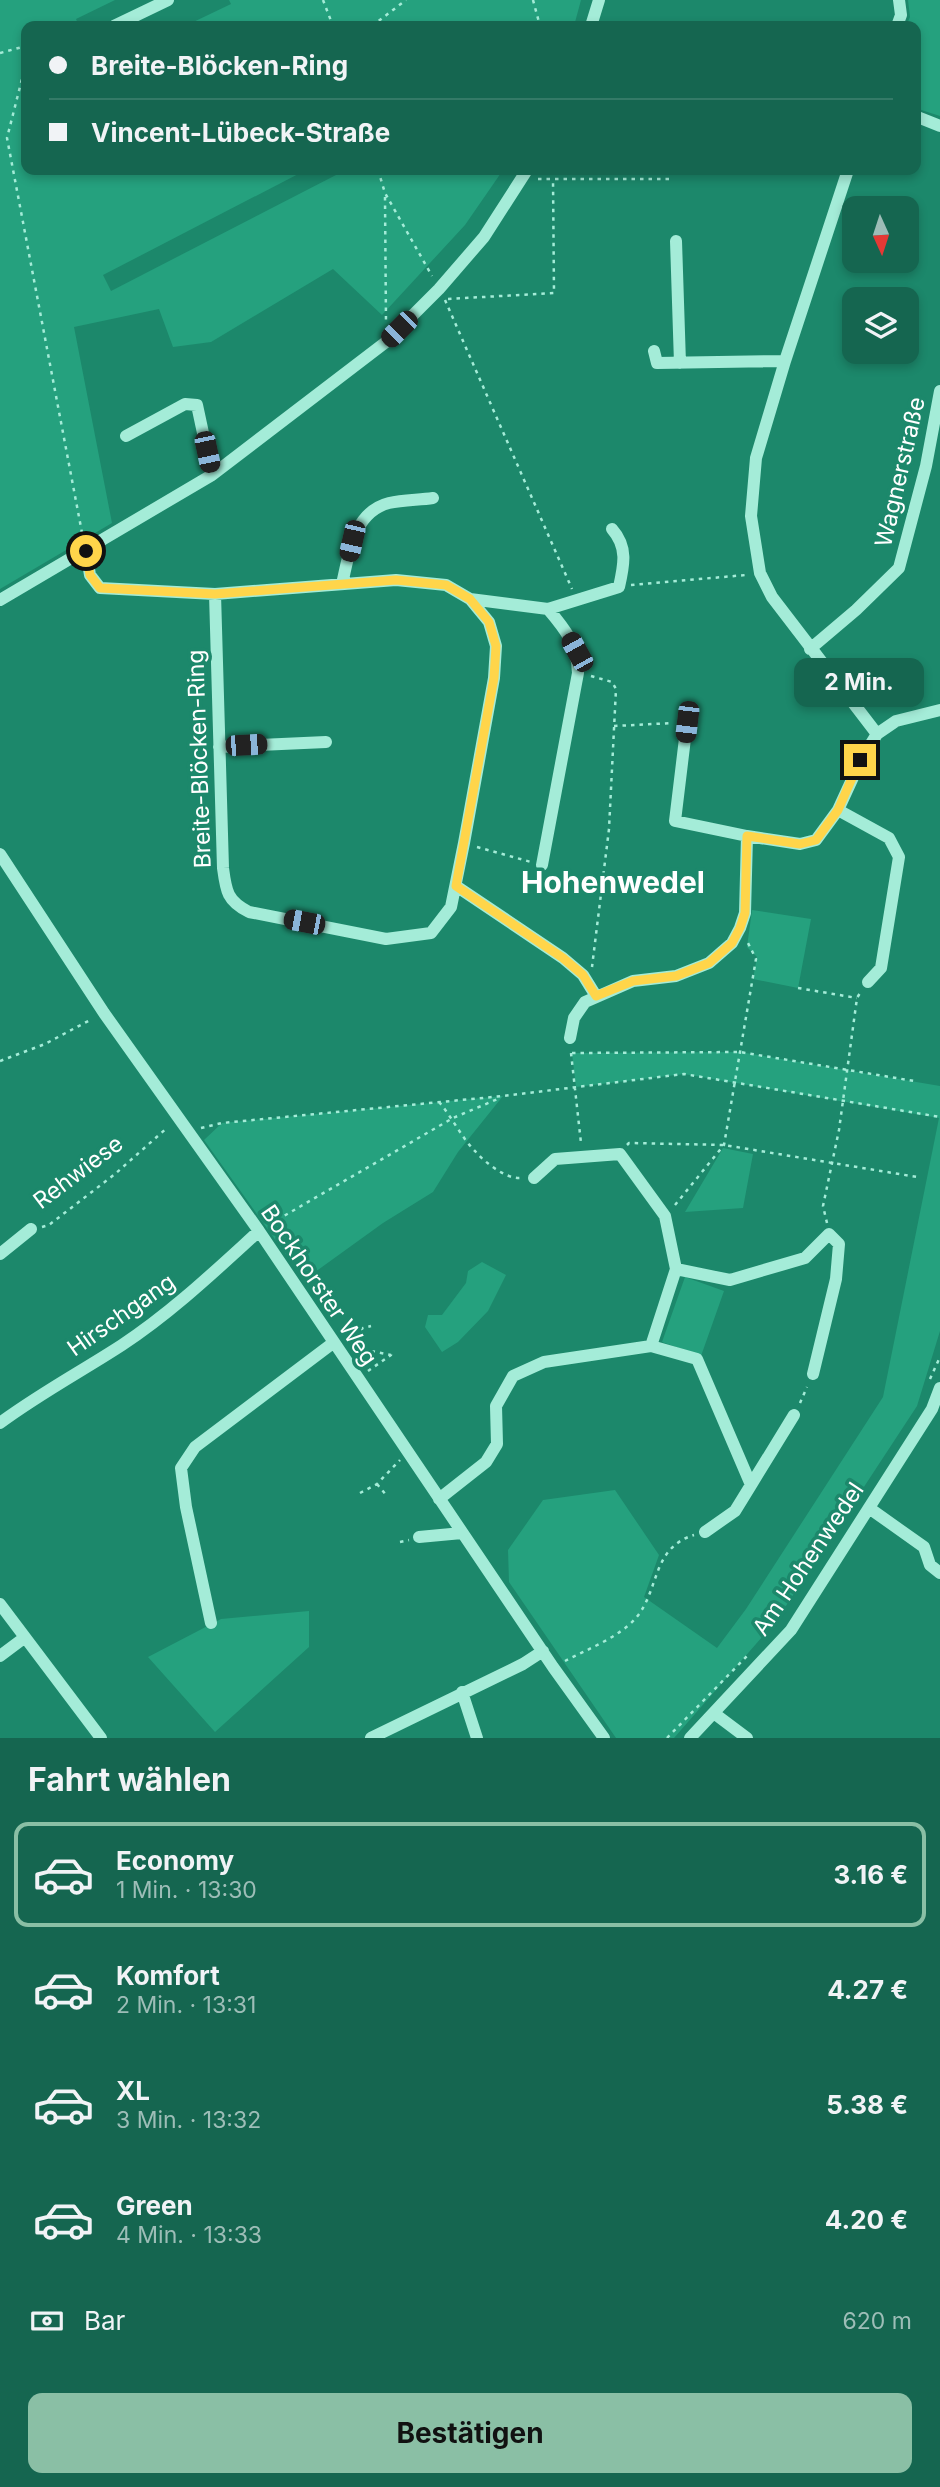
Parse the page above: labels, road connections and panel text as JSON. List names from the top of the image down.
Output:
{
  "streets": {
    "street": [
      "Wagnerstraße",
      "Breite-Blöcken-Ring",
      "Rehwiese",
      "Bockhorster Weg",
      "Hirschgang",
      "Am Hohenwedel"
    ]
  },
  "crossings": [
    ["Rehwiese", "Bockhorster Weg"],
    ["Bockhorster Weg", "Hirschgang"]
  ],
  "districts": ["Hohenwedel"],
  "north": "bottom",
  "page": {
    "banner": ["Breite-Blöcken-Ring", "Vincent-Lübeck-Straße"],
    "bubble": "2 Min.",
    "heading": "Fahrt wählen",
    "list": [
      {
        "name": "Economy",
        "note": "1 Min. · 13:30",
        "value": "3.16 €"
      },
      {
        "name": "Komfort",
        "note": "2 Min. · 13:31",
        "value": "4.27 €"
      },
      {
        "name": "XL",
        "note": "3 Min. · 13:32",
        "value": "5.38 €"
      },
      {
        "name": "Green",
        "note": "4 Min. · 13:33",
        "value": "4.20 €"
      }
    ],
    "pay": ["Bar", "620 m"],
    "buttons": "Bestätigen"
  }
}
